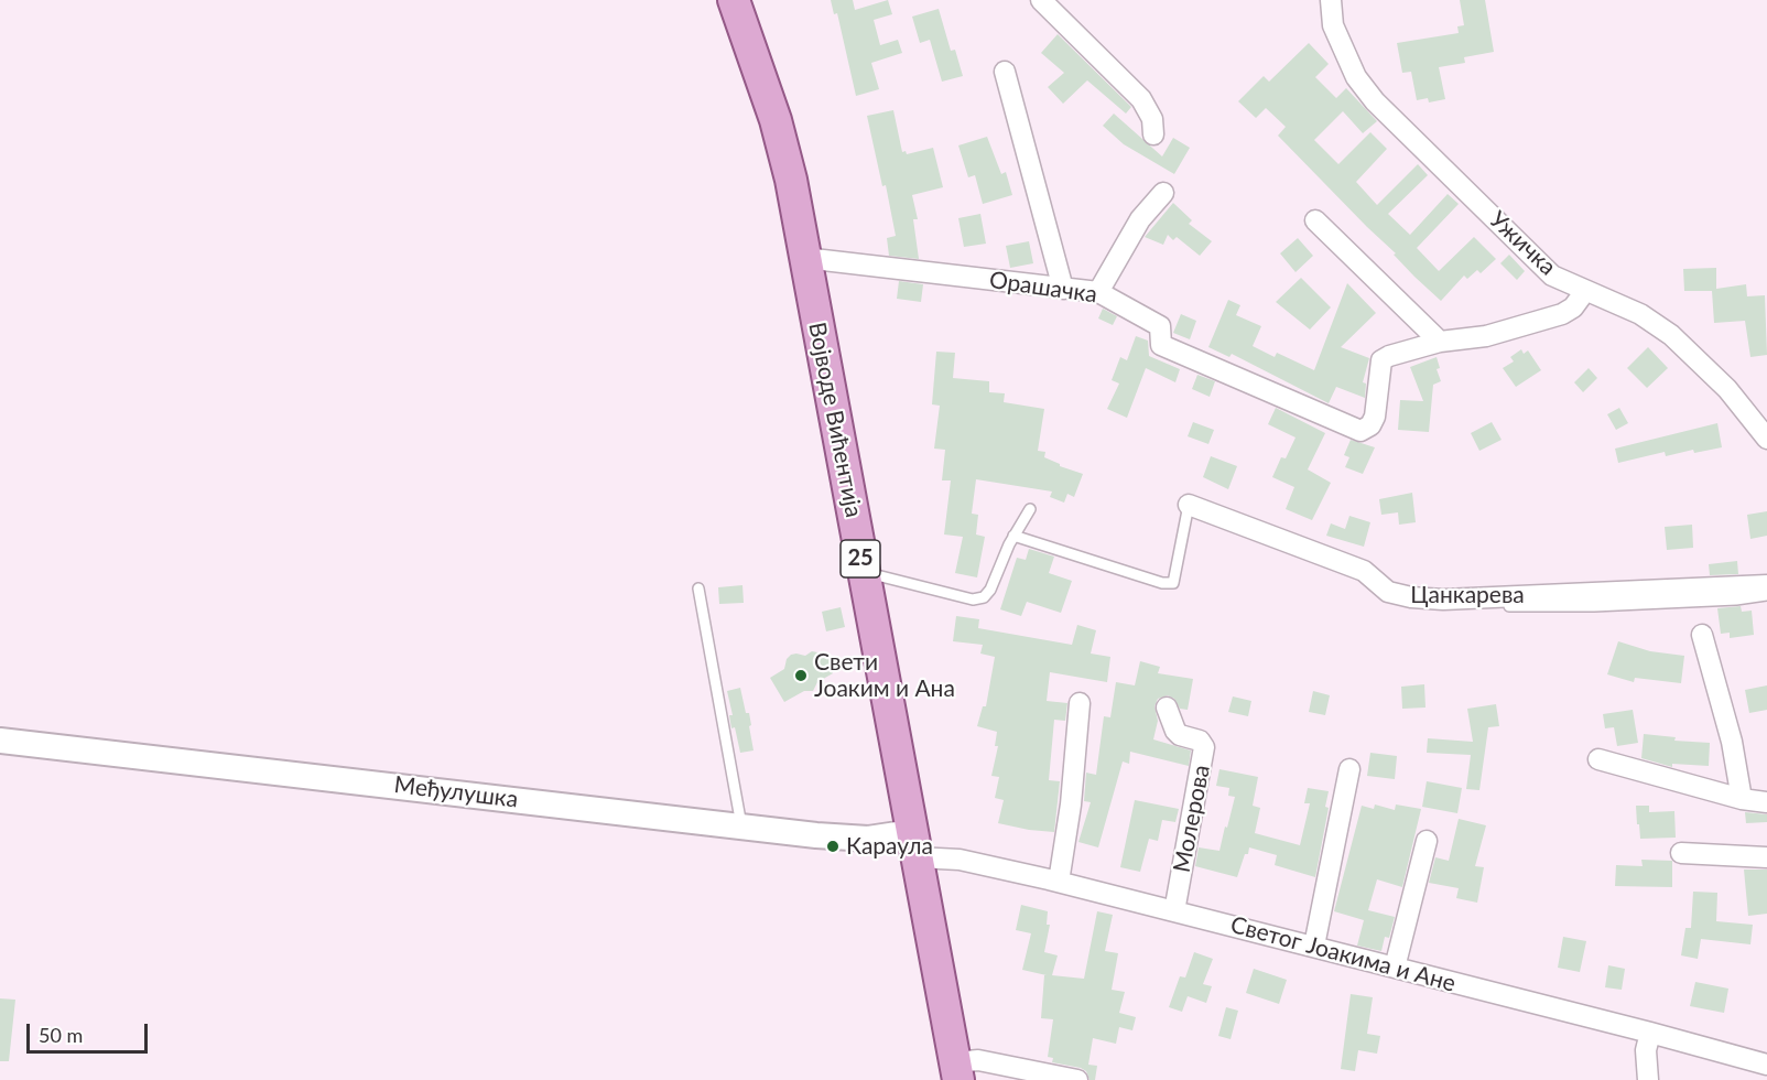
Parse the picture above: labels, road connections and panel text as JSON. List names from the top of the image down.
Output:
{
  "streets": {
    "main road": ["Војводе Вићентија", "25"],
    "street": [
      "Ужичка",
      "Орашачка",
      "Цанкарева",
      "Међулушка",
      "Молерова",
      "Светог Јоакима и Ане"
    ]
  },
  "crossings": [
    ["Орашачка", "Војводе Вићентија"],
    ["Војводе Вићентија", "Међулушка"],
    ["Војводе Вићентија", "Светог Јоакима и Ане"],
    ["Међулушка", "Светог Јоакима и Ане"],
    ["Молерова", "Светог Јоакима и Ане"]
  ],
  "places": ["Свети Јоаким и Ана", "Караула"],
  "scale_bar": "50 m"
}
